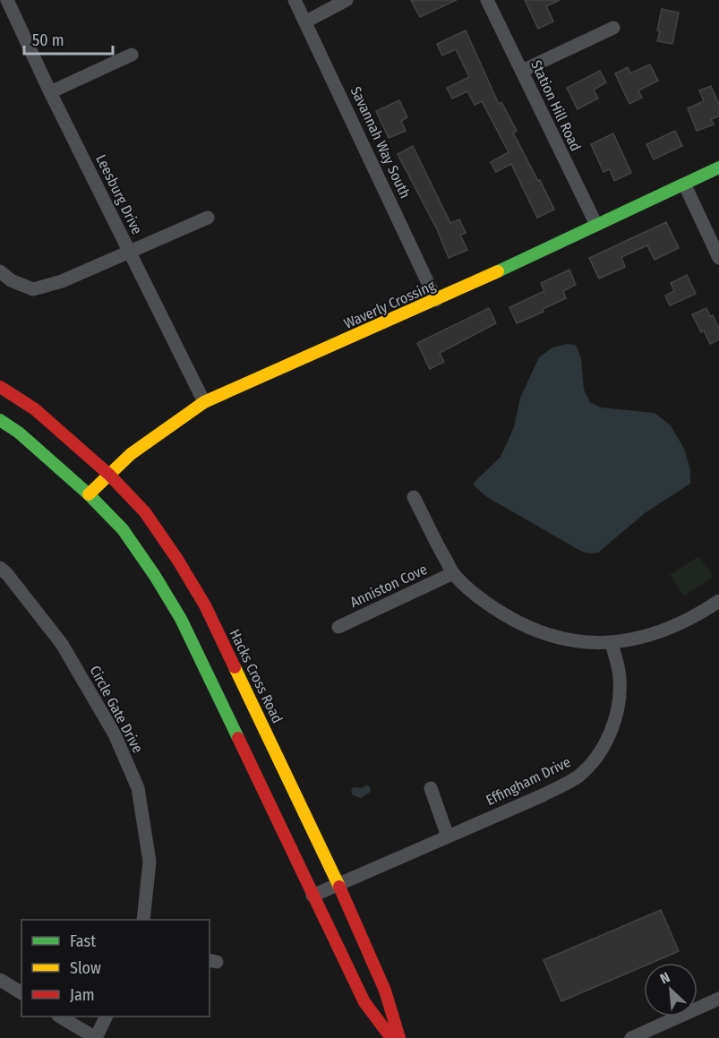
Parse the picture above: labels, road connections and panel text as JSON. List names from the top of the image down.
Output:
{
  "streets": {
    "main road": ["Waverly Crossing", "Hacks Cross Road"],
    "street": [
      "Station Hill Road",
      "Savannah Way South",
      "Leesburg Drive",
      "Anniston Cove",
      "Circle Gate Drive",
      "Effingham Drive"
    ]
  },
  "crossings": [
    ["Station Hill Road", "Waverly Crossing"],
    ["Savannah Way South", "Waverly Crossing"],
    ["Leesburg Drive", "Waverly Crossing"],
    ["Waverly Crossing", "Hacks Cross Road"],
    ["Hacks Cross Road", "Effingham Drive"]
  ],
  "legend": ["Fast", "Slow", "Jam"],
  "scale_bar": "50 m",
  "north": "top left"
}
